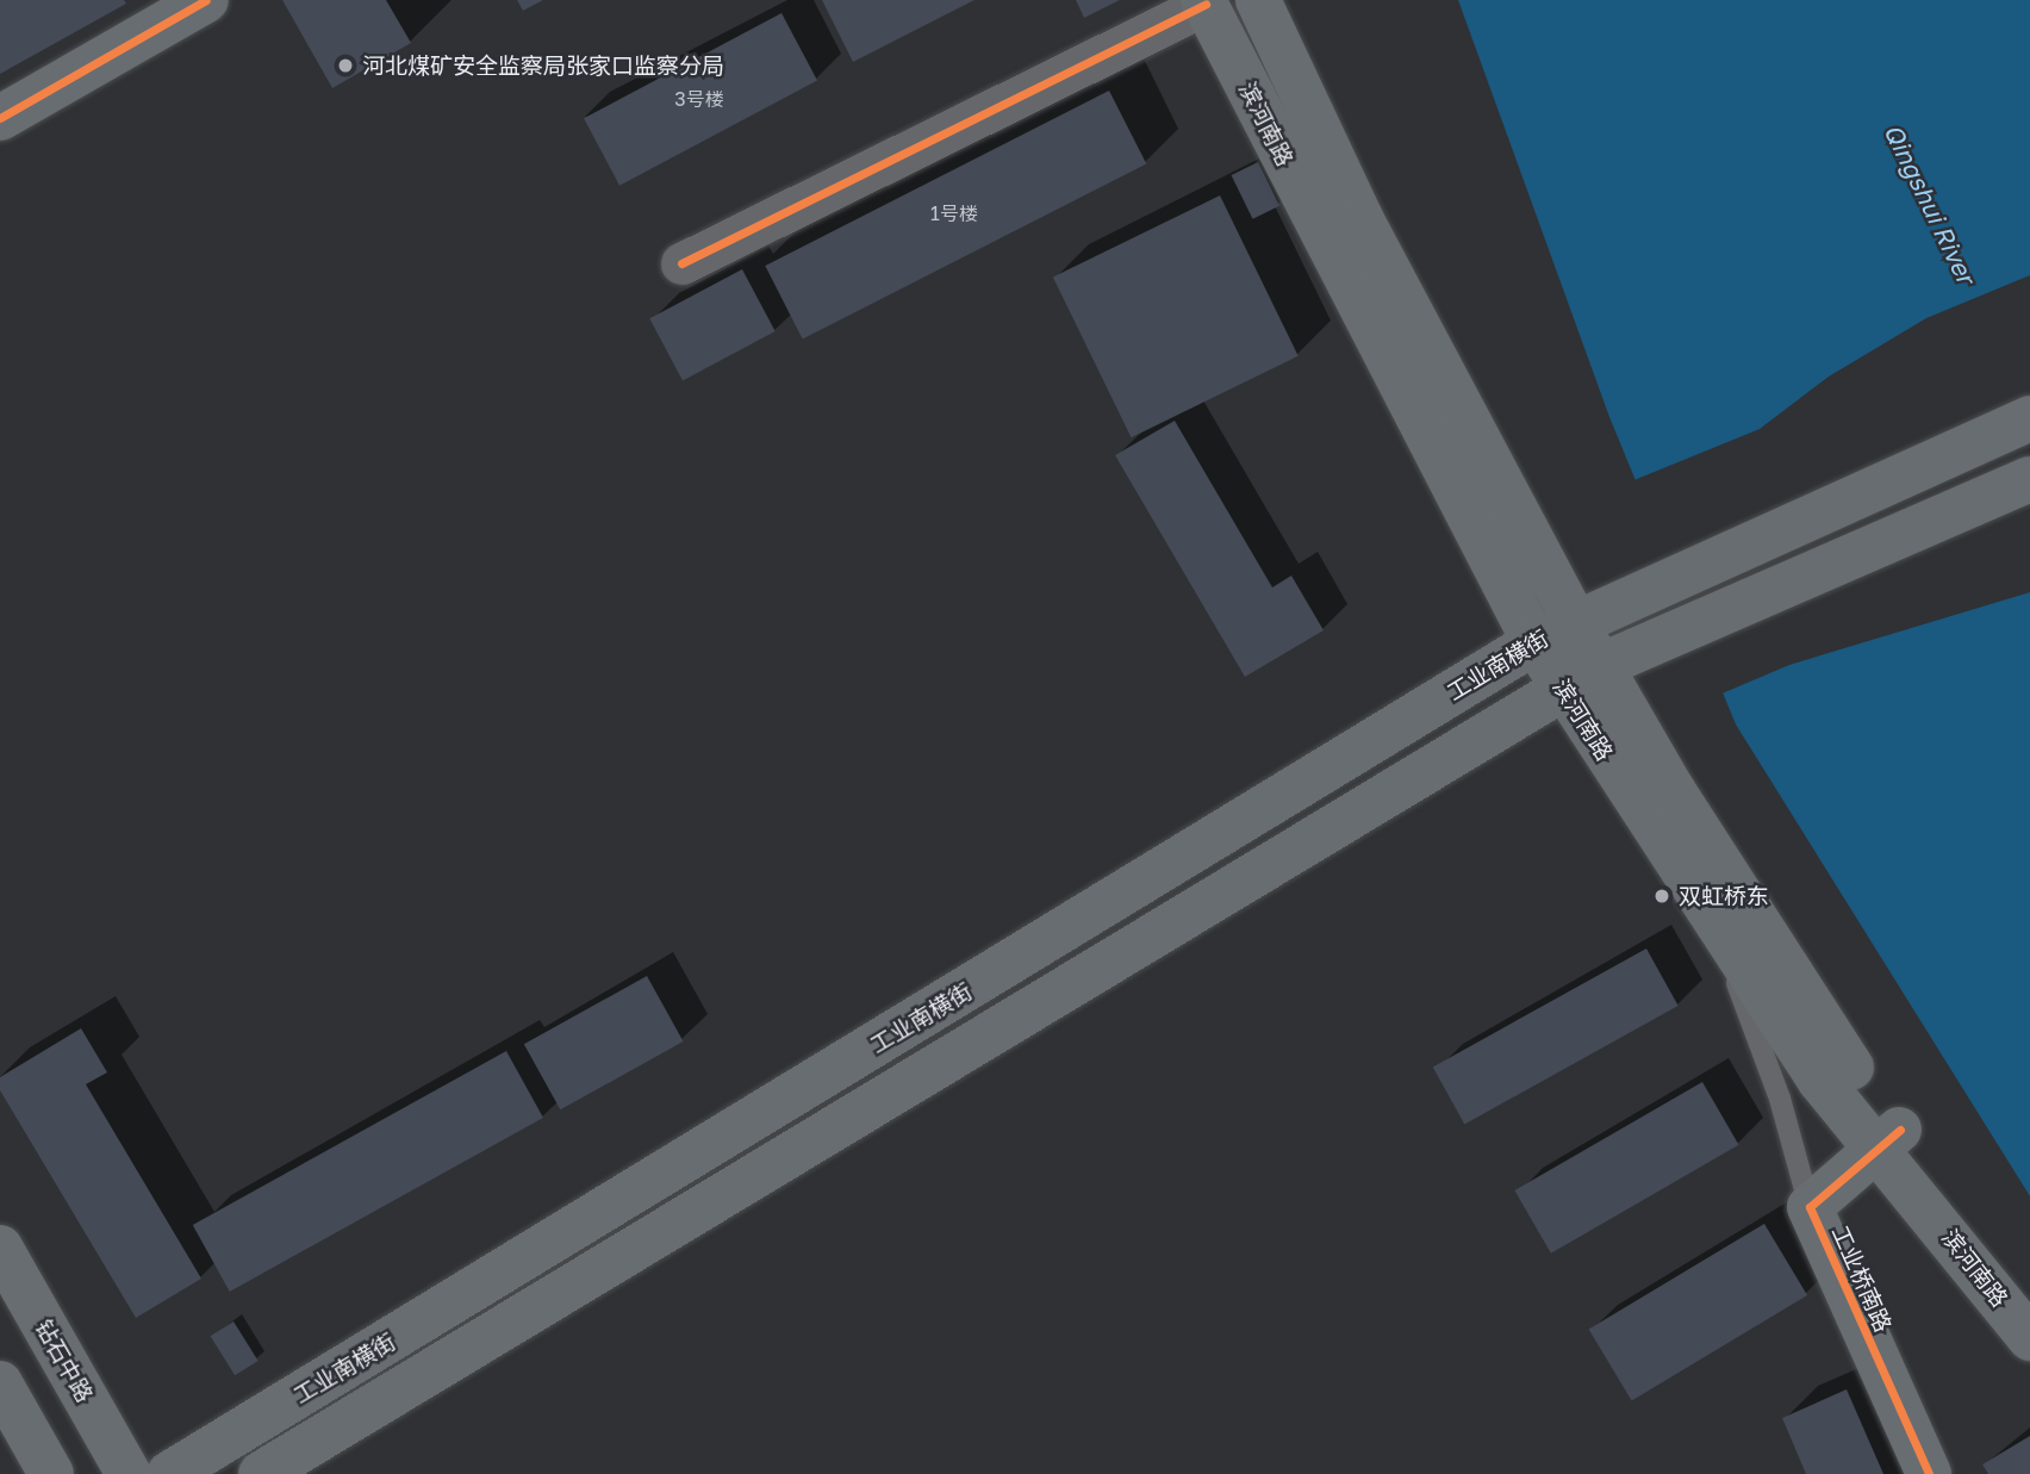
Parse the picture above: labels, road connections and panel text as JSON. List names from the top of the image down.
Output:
{
  "streets": {
    "main road": [
      "滨河南路",
      "工业南横街",
      "工业桥南路",
      "钻石中路"
    ]
  },
  "crossings": [
    ["滨河南路", "工业南横街"],
    ["滨河南路", "工业桥南路"]
  ],
  "water": ["Qingshui River"],
  "places": ["河北煤矿安全监察局张家口监察分局", "双虹桥东"],
  "house_numbers": ["3号楼", "1号楼"]
}
